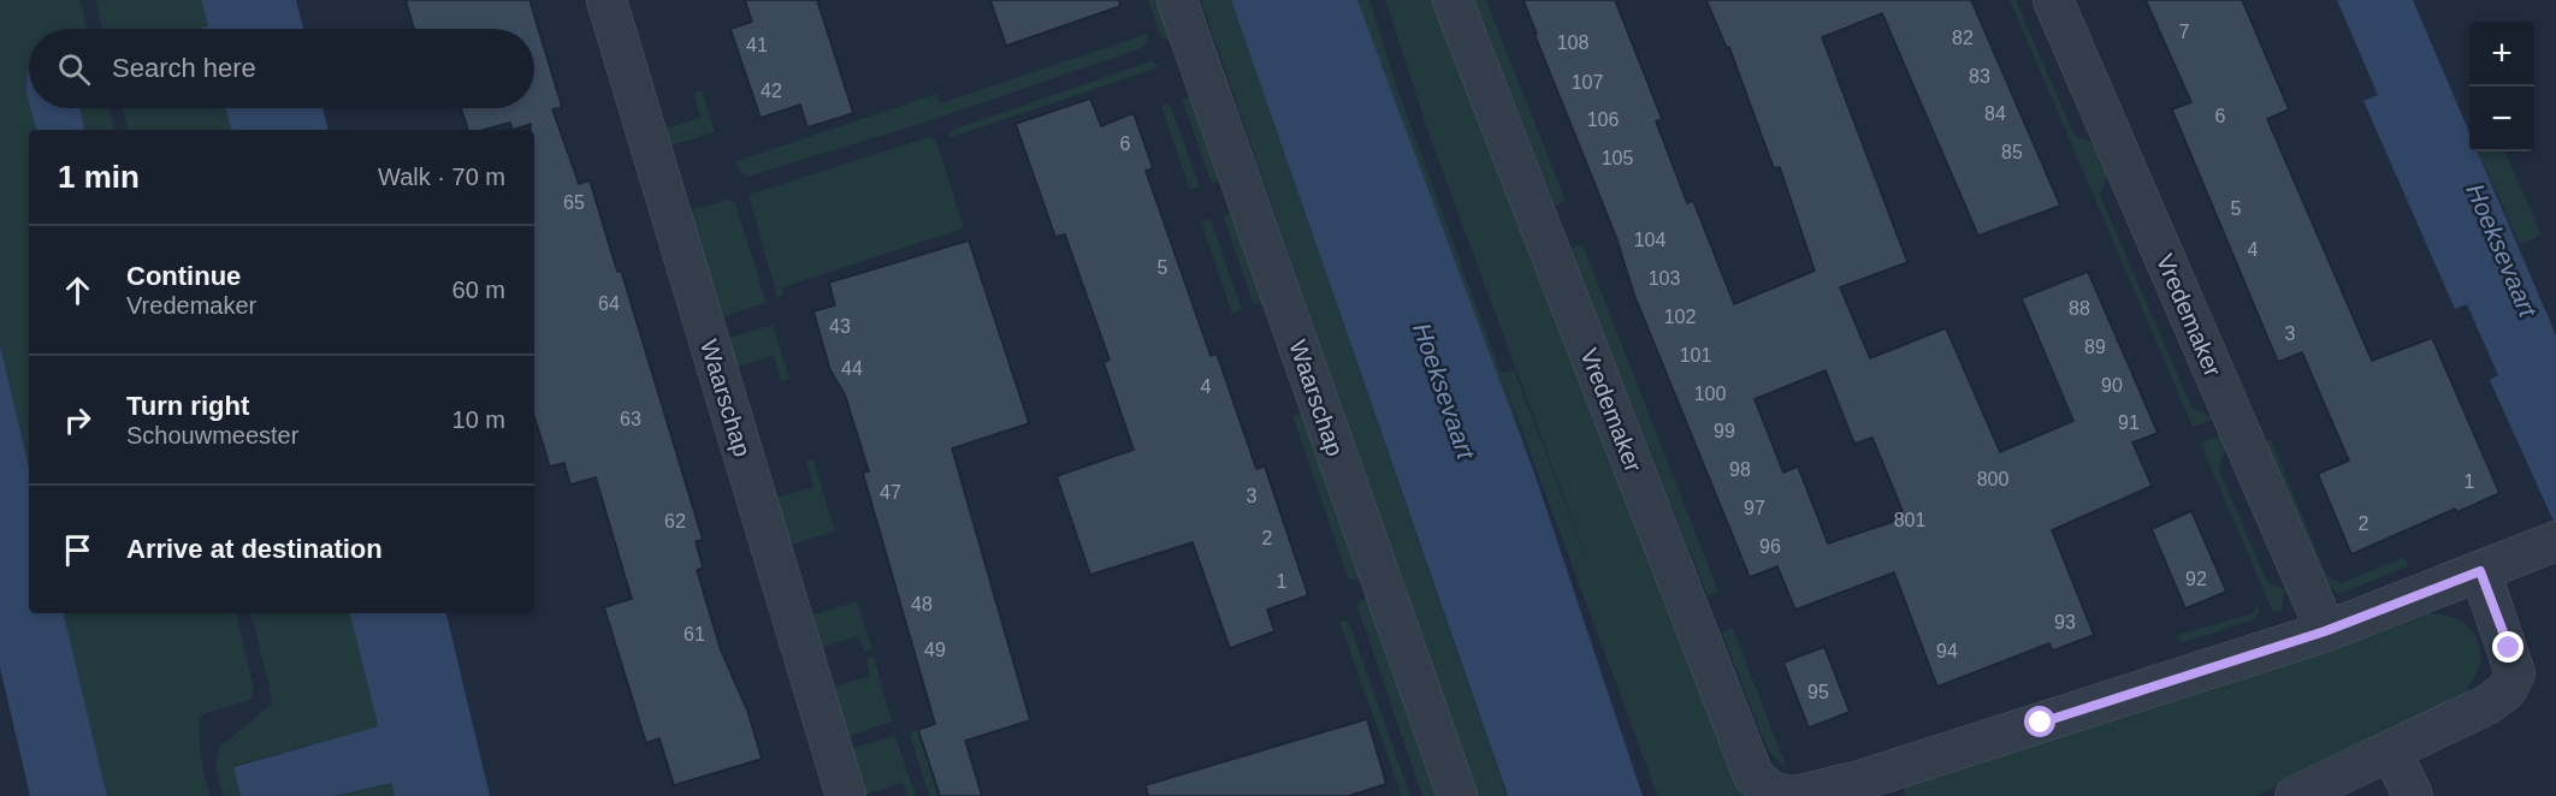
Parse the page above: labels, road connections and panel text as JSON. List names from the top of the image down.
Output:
{
  "streets": {
    "street": ["Vredemaker", "Waarschap"]
  },
  "water": ["Hoeksevaart"],
  "house_numbers": [
    "7",
    "82",
    "108",
    "41",
    "83",
    "107",
    "42",
    "84",
    "6",
    "106",
    "6",
    "85",
    "105",
    "65",
    "5",
    "104",
    "4",
    "5",
    "103",
    "64",
    "88",
    "102",
    "43",
    "3",
    "89",
    "101",
    "44",
    "90",
    "4",
    "100",
    "63",
    "91",
    "99",
    "98",
    "800",
    "1",
    "47",
    "3",
    "97",
    "801",
    "62",
    "2",
    "2",
    "96",
    "92",
    "1",
    "48",
    "93",
    "61",
    "49",
    "94",
    "95"
  ],
  "page": {
    "map_buttons": ["+", "−"],
    "search": "Search here",
    "heading": ["1 min", "Walk · 70 m"],
    "list": [
      ["Continue", "Vredemaker", "60 m"],
      ["Turn right", "Schouwmeester", "10 m"],
      "Arrive at destination"
    ]
  }
}
